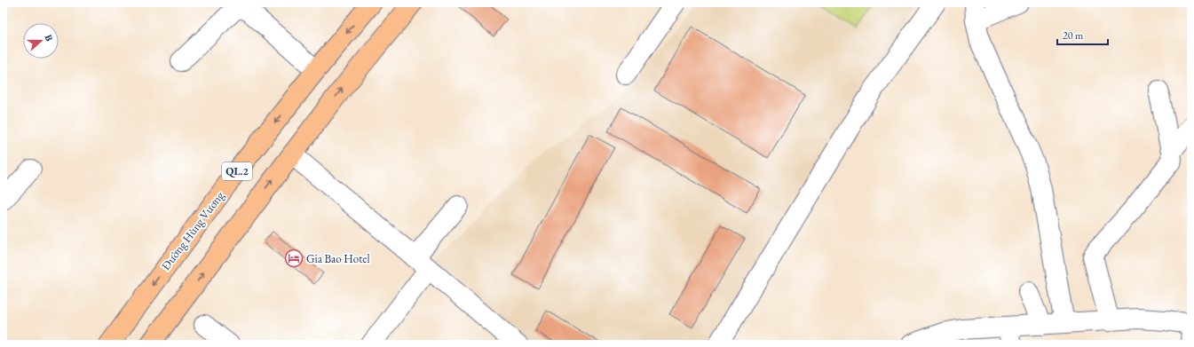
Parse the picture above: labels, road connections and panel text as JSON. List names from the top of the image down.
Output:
{
  "streets": {
    "highway": ["QL.2", "Đường Hùng Vương"]
  },
  "places": {
    "hotel": ["Gia Bao Hotel"]
  },
  "scale_bar": "20 m",
  "north": "right"
}
